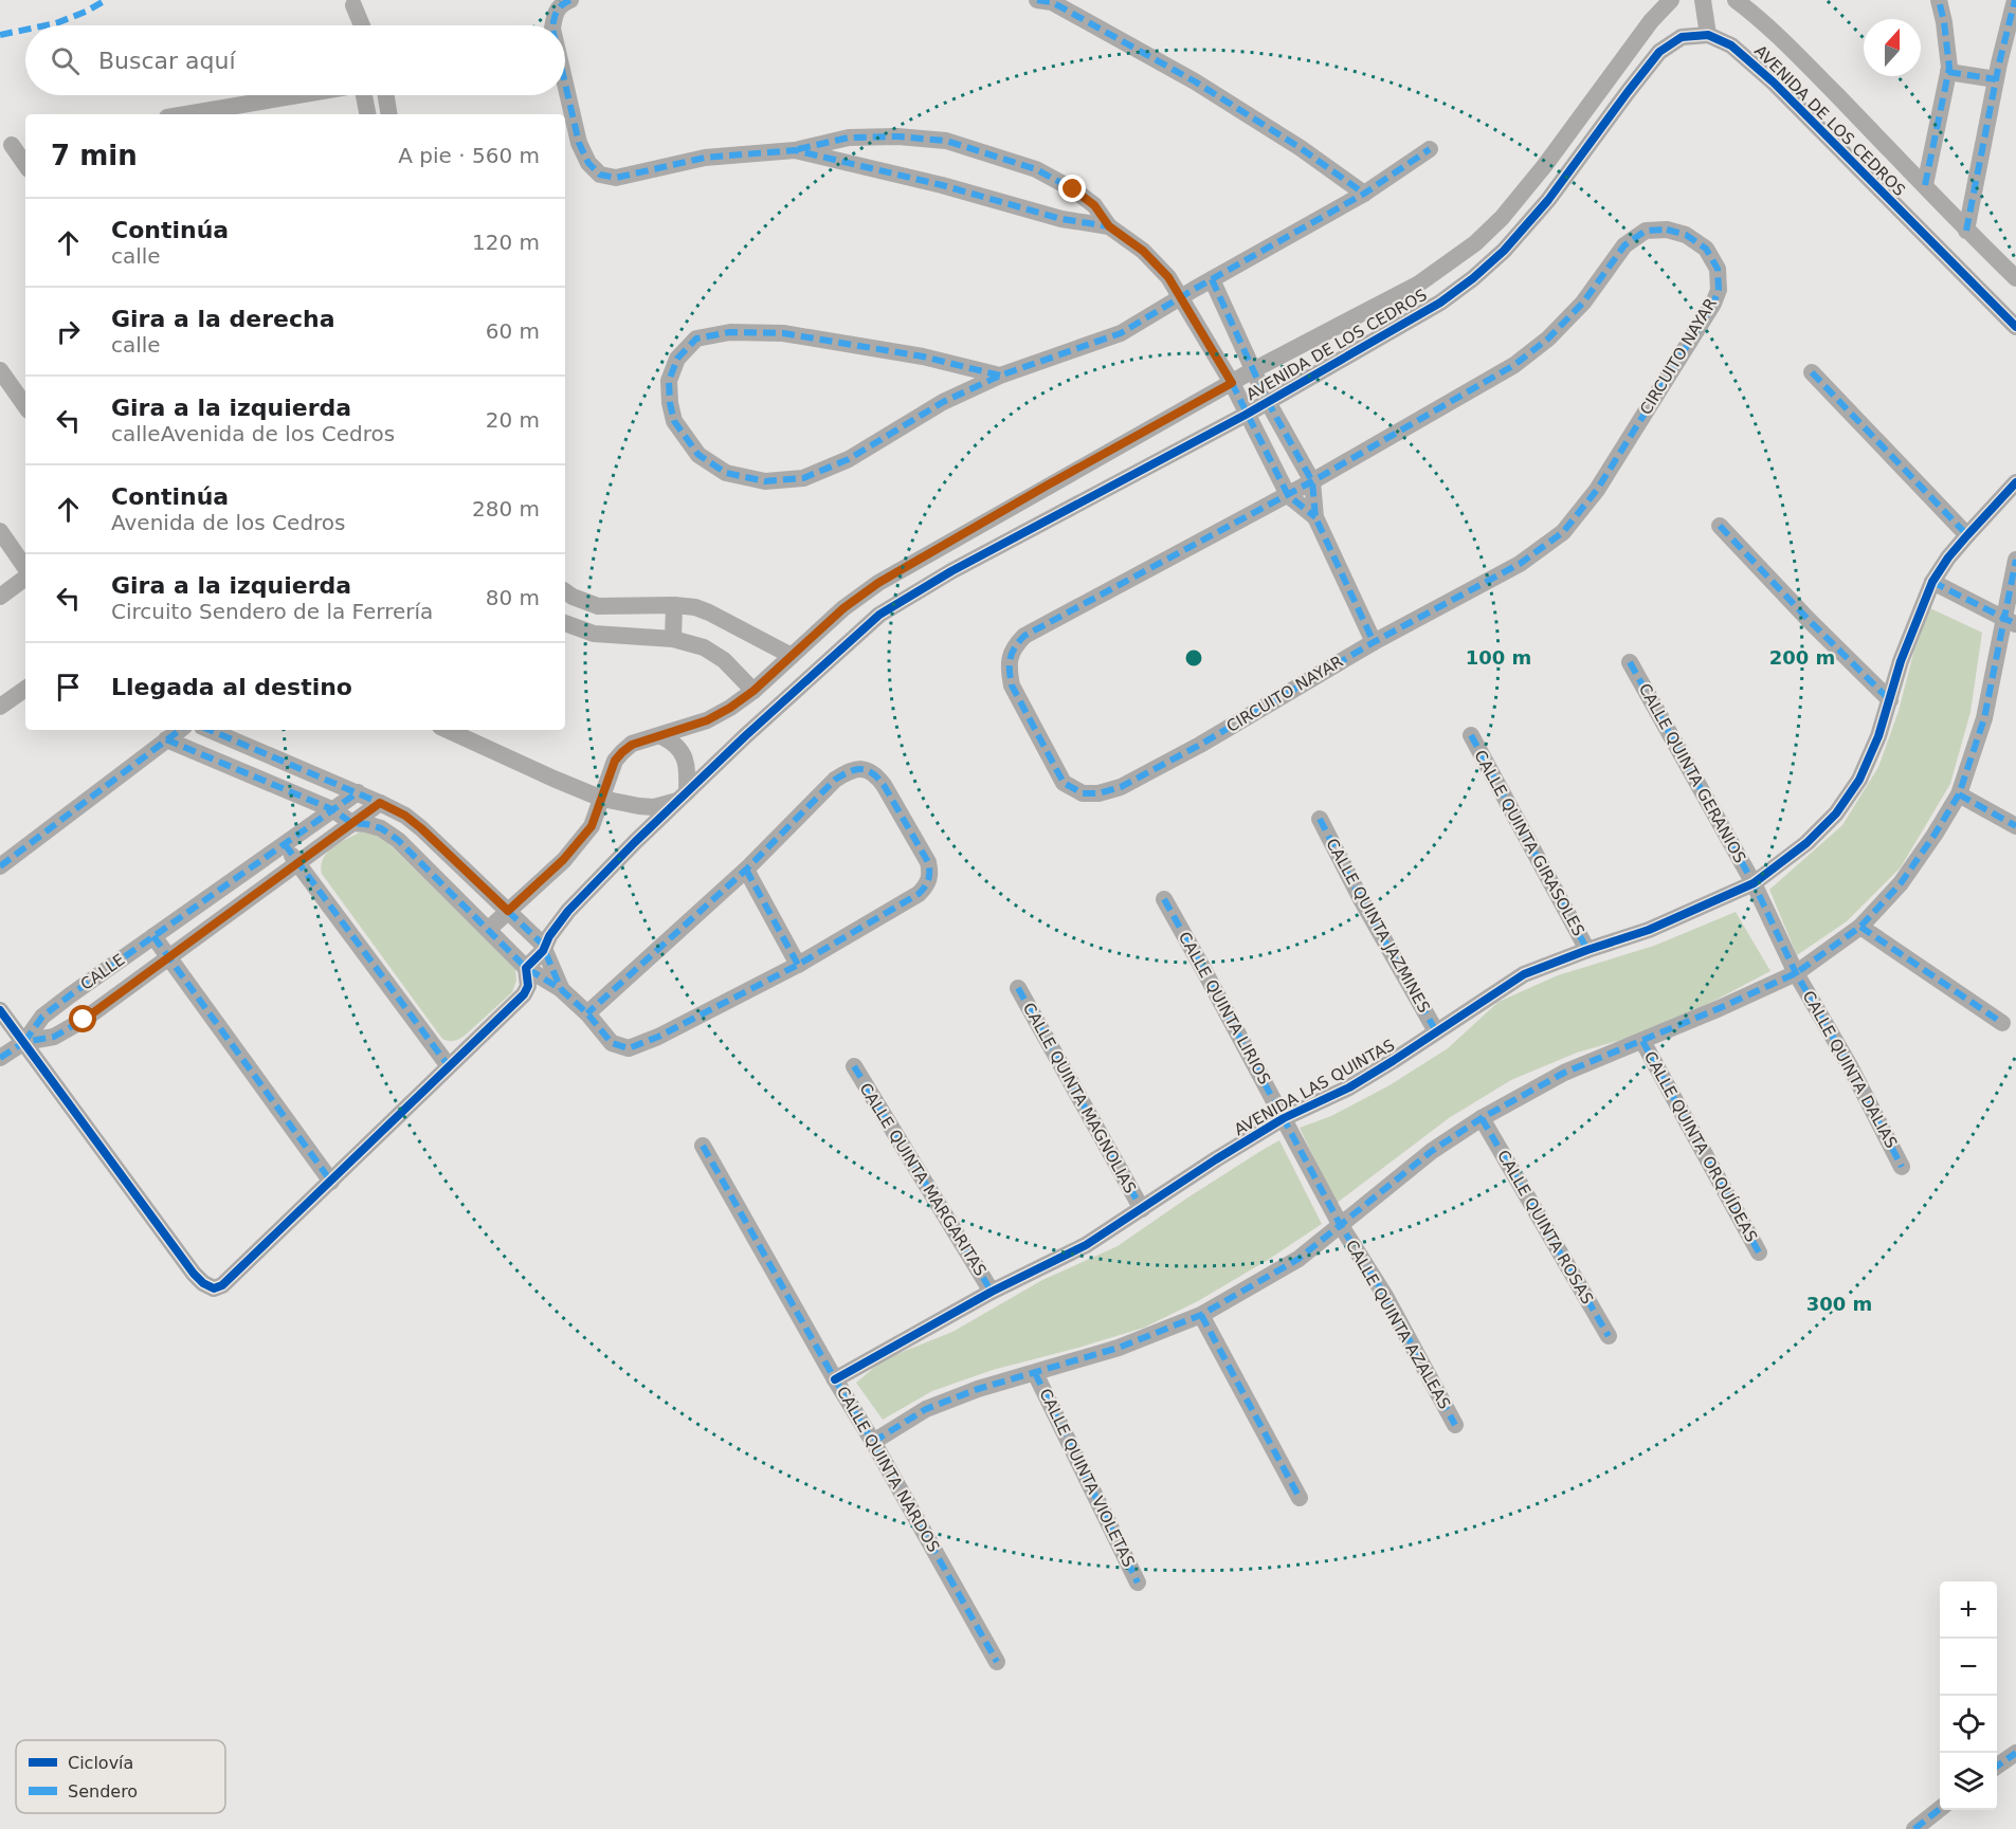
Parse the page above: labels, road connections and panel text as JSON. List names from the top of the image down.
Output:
{
  "streets": {
    "street": [
      "AVENIDA DE LOS CEDROS",
      "CIRCUITO NAYAR",
      "CALLE QUINTA GERANIOS",
      "CALLE QUINTA GIRASOLES",
      "CALLE QUINTA JAZMINES",
      "CALLE",
      "CALLE QUINTA LIRIOS",
      "CALLE QUINTA DALIAS",
      "AVENIDA LAS QUINTAS",
      "CALLE QUINTA MAGNOLIAS",
      "CALLE QUINTA ORQUÍDEAS",
      "CALLE QUINTA MARGARITAS",
      "CALLE QUINTA ROSAS",
      "CALLE QUINTA AZALEAS",
      "CALLE QUINTA NARDOS",
      "CALLE QUINTA VIOLETAS"
    ]
  },
  "crossings": [
    ["CALLE QUINTA GERANIOS", "CALLE QUINTA DALIAS"],
    ["CALLE QUINTA GERANIOS", "AVENIDA LAS QUINTAS"],
    ["CALLE QUINTA GIRASOLES", "AVENIDA LAS QUINTAS"],
    ["CALLE QUINTA JAZMINES", "AVENIDA LAS QUINTAS"],
    ["CALLE QUINTA LIRIOS", "AVENIDA LAS QUINTAS"],
    ["CALLE QUINTA LIRIOS", "CALLE QUINTA AZALEAS"],
    ["AVENIDA LAS QUINTAS", "CALLE QUINTA MAGNOLIAS"],
    ["AVENIDA LAS QUINTAS", "CALLE QUINTA MARGARITAS"],
    ["AVENIDA LAS QUINTAS", "CALLE QUINTA NARDOS"]
  ],
  "legend": ["Ciclovía", "Sendero"],
  "north": "top",
  "page": {
    "search": "Buscar aquí",
    "heading": ["7 min", "A pie · 560 m"],
    "list": [
      ["Continúa", "calle", "120 m"],
      ["Gira a la derecha", "calle", "60 m"],
      ["Gira a la izquierda", "calleAvenida de los Cedros", "20 m"],
      ["Continúa", "Avenida de los Cedros", "280 m"],
      ["Gira a la izquierda", "Circuito Sendero de la Ferrería", "80 m"],
      "Llegada al destino"
    ],
    "map_buttons": ["+", "−"]
  },
  "rings": ["100 m", "200 m", "300 m"]
}
